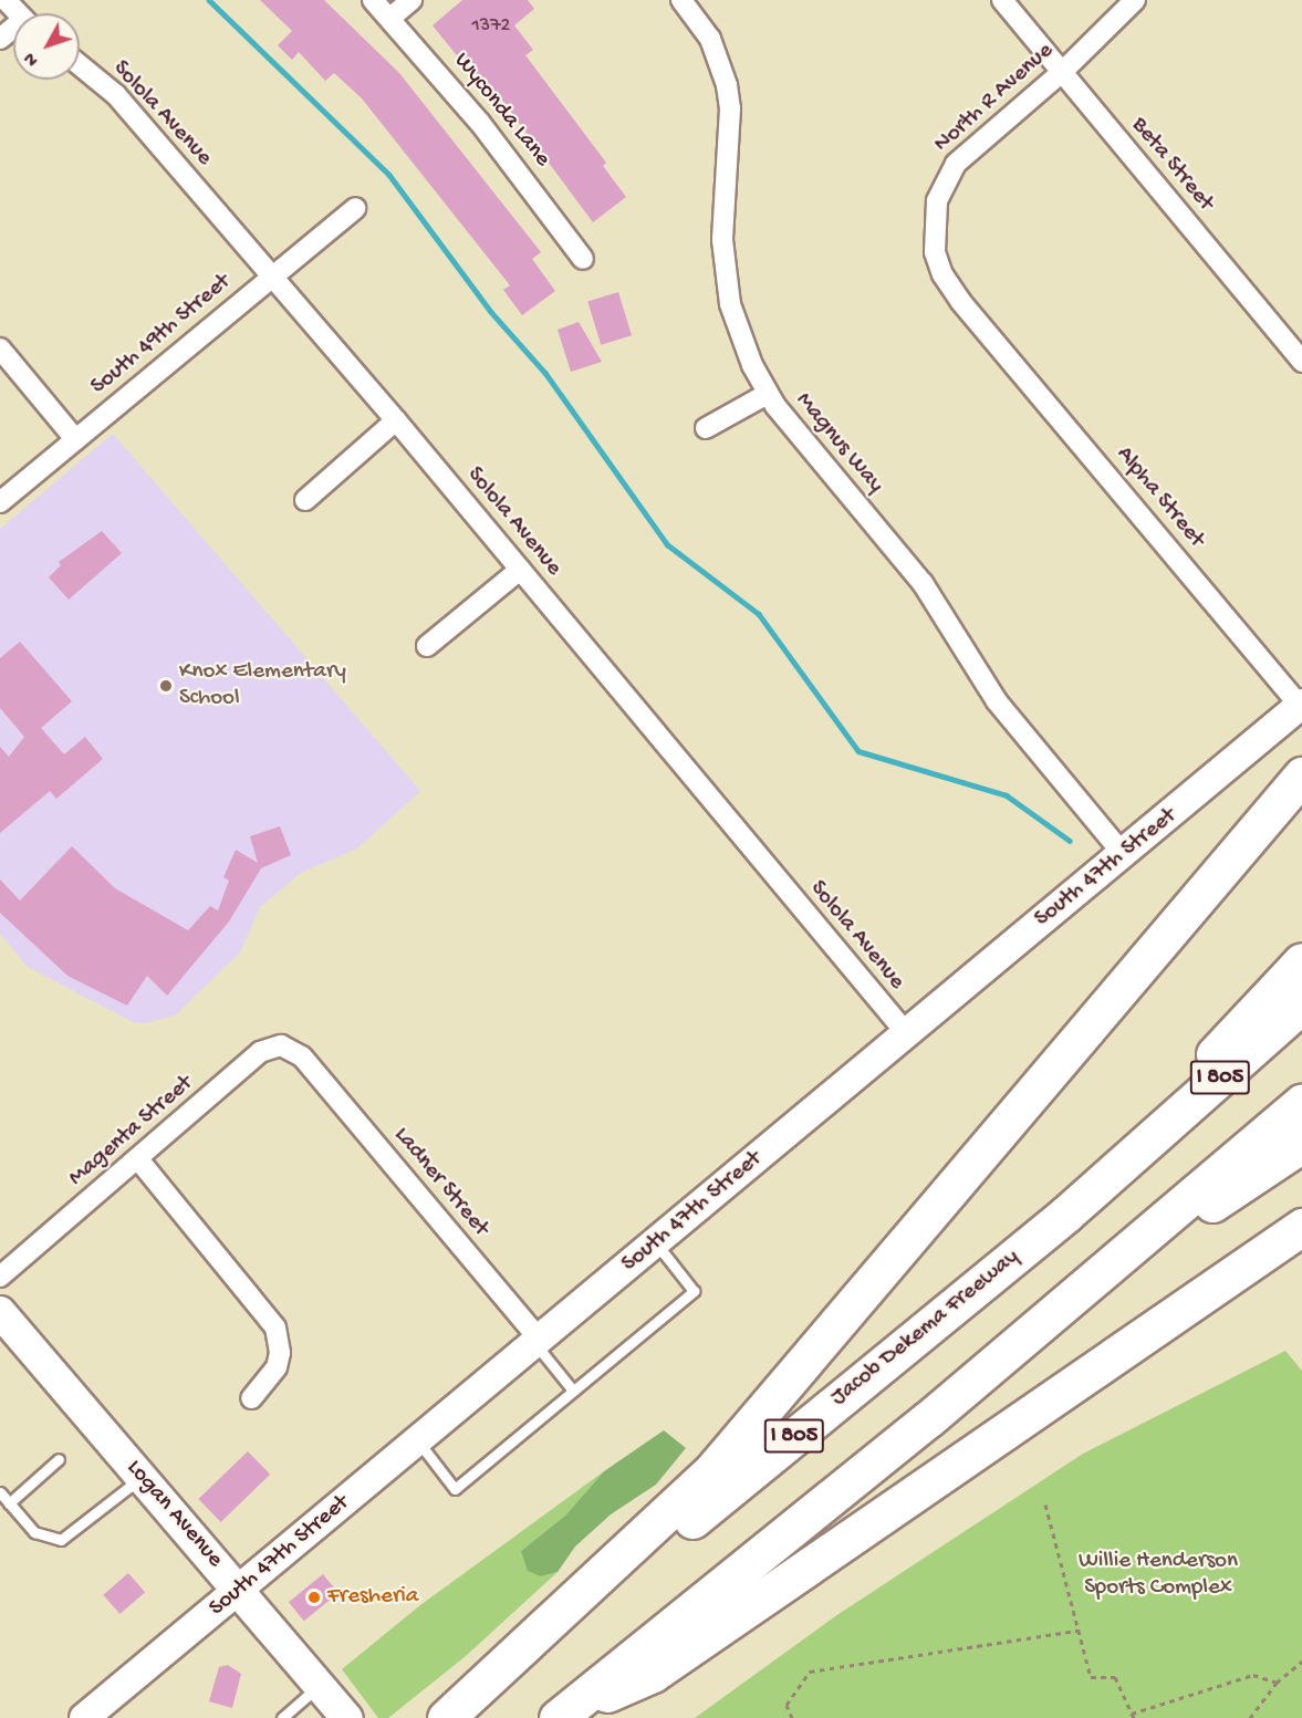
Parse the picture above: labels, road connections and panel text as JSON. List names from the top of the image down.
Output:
{
  "streets": {
    "highway": ["I 805", "Jacob Dekema Freeway"],
    "main road": ["South 47th Street", "Logan Avenue"],
    "street": [
      "North R Avenue",
      "Wyconda Lane",
      "Solola Avenue",
      "Beta Street",
      "South 49th Street",
      "Magnus Way",
      "Alpha Street",
      "Magenta Street",
      "Ladner Street"
    ]
  },
  "crossings": [
    ["North R Avenue", "Beta Street"],
    ["North R Avenue", "Alpha Street"],
    ["Solola Avenue", "South 49th Street"],
    ["Solola Avenue", "South 47th Street"],
    ["Magnus Way", "South 47th Street"],
    ["Alpha Street", "South 47th Street"],
    ["South 47th Street", "Ladner Street"],
    ["South 47th Street", "Logan Avenue"],
    ["Magenta Street", "Ladner Street"]
  ],
  "parks": ["Willie Henderson Sports Complex"],
  "places": ["Knox Elementary School", "Fresheria"],
  "house_numbers": ["1372"],
  "north": "bottom left"
}
